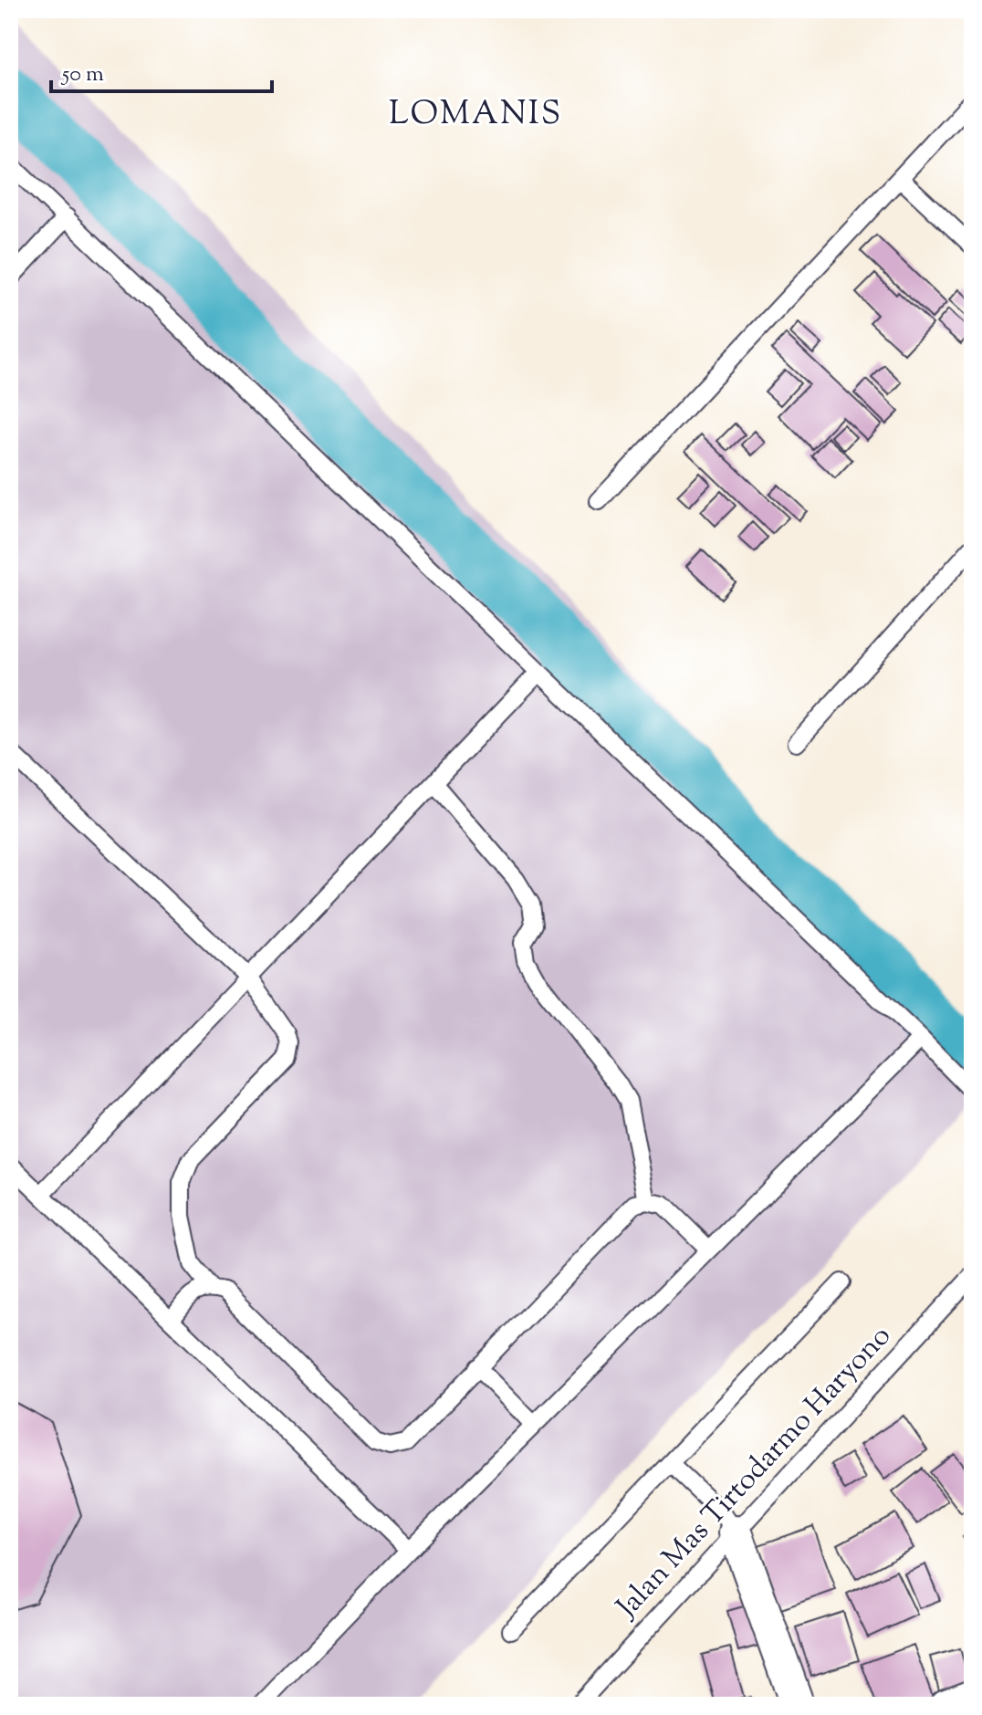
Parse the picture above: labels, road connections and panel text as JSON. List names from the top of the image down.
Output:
{
  "streets": {
    "lane": ["Jalan Mas Tirtodarmo Haryono"]
  },
  "districts": ["LOMANIS"],
  "scale_bar": "50 m"
}
